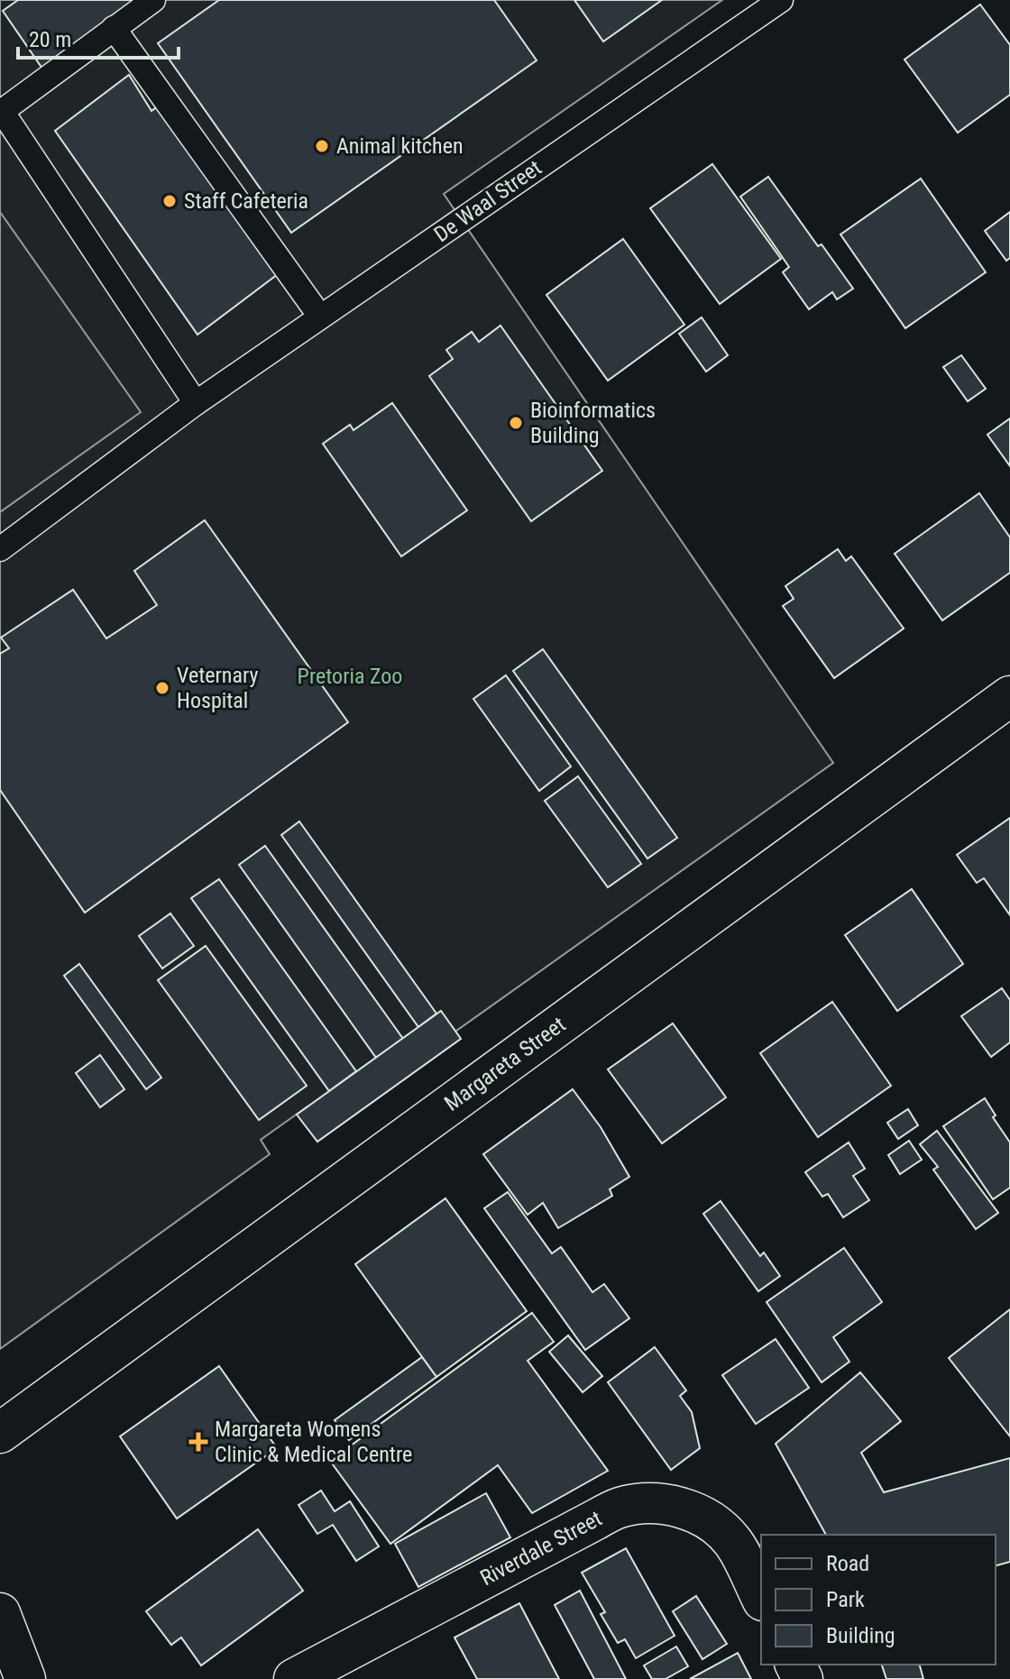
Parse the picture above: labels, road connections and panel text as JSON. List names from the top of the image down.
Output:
{
  "streets": {
    "street": ["Margareta Street", "Riverdale Street"],
    "lane": ["De Waal Street"]
  },
  "parks": ["Pretoria Zoo"],
  "places": {
    "other": [
      "Animal kitchen",
      "Staff Cafeteria",
      "Bioinformatics Building",
      "Veternary Hospital"
    ],
    "health": ["Margareta Womens Clinic & Medical Centre"]
  },
  "legend": ["Road", "Park", "Building"],
  "scale_bar": "20 m"
}
